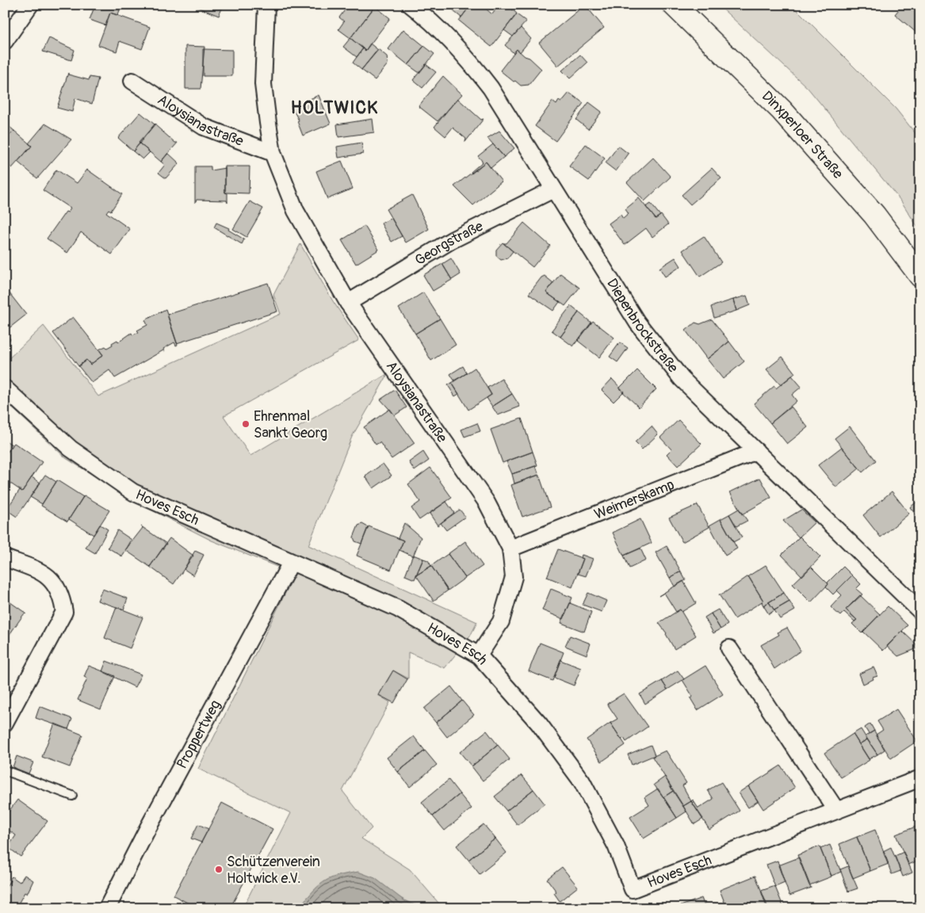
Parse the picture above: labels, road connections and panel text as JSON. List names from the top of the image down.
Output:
{
  "streets": {
    "main road": ["Dinxperloer Straße"],
    "street": [
      "Aloysianastraße",
      "Georgstraße",
      "Diepenbrockstraße",
      "Weimerskamp",
      "Hoves Esch",
      "Proppertweg"
    ]
  },
  "crossings": [
    ["Aloysianastraße", "Georgstraße"],
    ["Aloysianastraße", "Weimerskamp"],
    ["Aloysianastraße", "Hoves Esch"],
    ["Georgstraße", "Diepenbrockstraße"],
    ["Diepenbrockstraße", "Weimerskamp"],
    ["Hoves Esch", "Proppertweg"]
  ],
  "districts": ["HOLTWICK"],
  "places": ["Ehrenmal Sankt Georg", "Schützenverein Holtwick e.V."]
}
